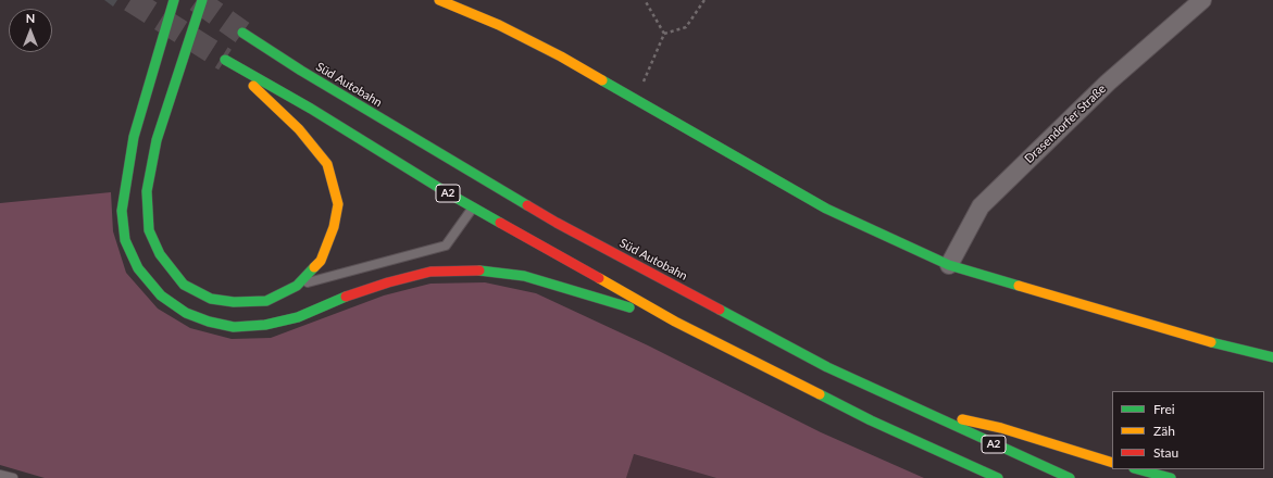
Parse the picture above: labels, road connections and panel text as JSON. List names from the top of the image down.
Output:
{
  "streets": {
    "main road": ["Süd Autobahn", "A2"],
    "street": ["Drasendorfer Straße"]
  },
  "legend": ["Frei", "Zäh", "Stau"],
  "north": "top"
}
